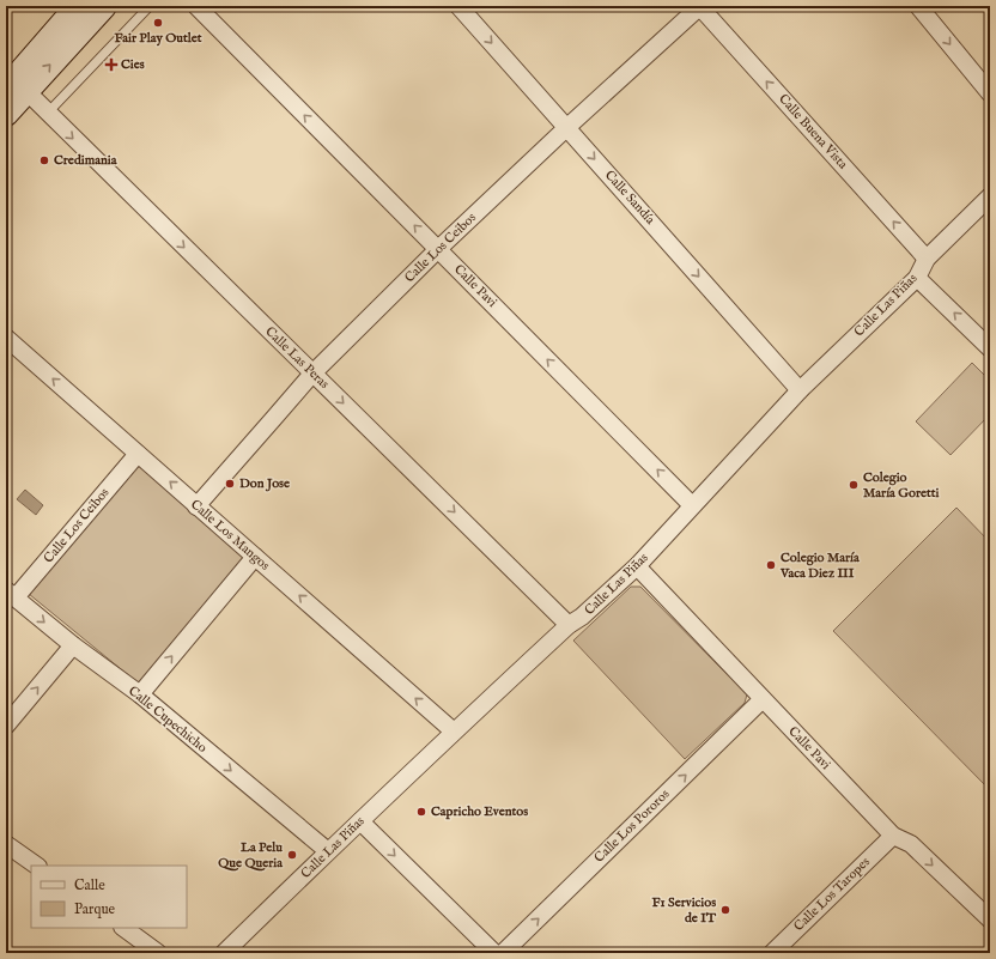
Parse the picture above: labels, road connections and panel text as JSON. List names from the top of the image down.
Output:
{
  "streets": {
    "street": [
      "Calle Buena Vista",
      "Calle Sandía",
      "Calle Los Ceibos",
      "Calle Pavi",
      "Calle Las Piñas",
      "Calle Las Peras",
      "Calle Los Mangos",
      "Calle Cupechicho",
      "Calle Los Pororos",
      "Calle Los Taropes"
    ]
  },
  "crossings": [
    ["Calle Buena Vista", "Calle Los Ceibos"],
    ["Calle Buena Vista", "Calle Las Piñas"],
    ["Calle Sandía", "Calle Los Ceibos"],
    ["Calle Sandía", "Calle Las Piñas"],
    ["Calle Los Ceibos", "Calle Pavi"],
    ["Calle Los Ceibos", "Calle Las Peras"],
    ["Calle Los Ceibos", "Calle Los Mangos"],
    ["Calle Los Ceibos", "Calle Cupechicho"],
    ["Calle Pavi", "Calle Las Piñas"],
    ["Calle Pavi", "Calle Los Pororos"],
    ["Calle Pavi", "Calle Los Taropes"],
    ["Calle Las Piñas", "Calle Las Peras"],
    ["Calle Las Piñas", "Calle Los Mangos"],
    ["Calle Las Piñas", "Calle Cupechicho"]
  ],
  "one_way": [
    "Calle Buena Vista",
    "Calle Sandía",
    "Calle Las Peras",
    "Calle Los Mangos",
    "Calle Cupechicho",
    "Calle Los Pororos"
  ],
  "places": {
    "other": [
      "Fair Play Outlet",
      "Credimania",
      "Don Jose",
      "Colegio María Goretti",
      "Colegio María Vaca Diez III",
      "Capricho Eventos",
      "La Pelu Que Queria",
      "F1 Servicios de IT"
    ],
    "health": ["Cies"]
  },
  "legend": ["Calle", "Parque"]
}
